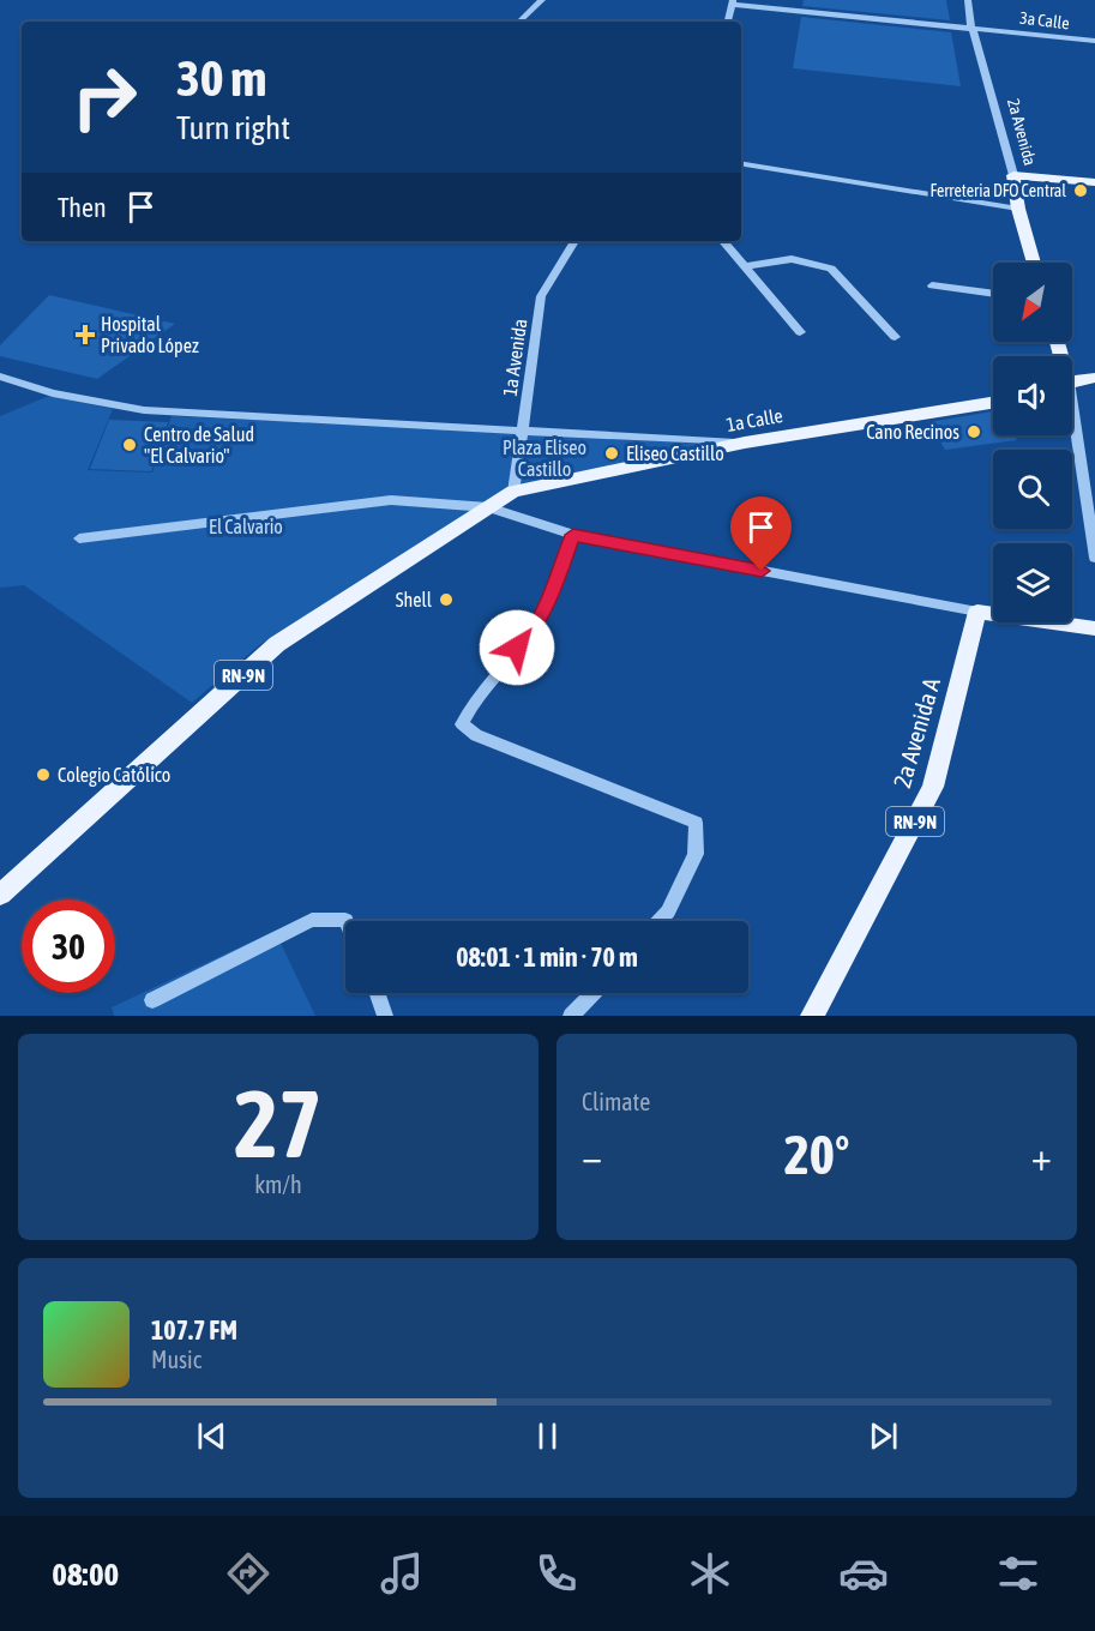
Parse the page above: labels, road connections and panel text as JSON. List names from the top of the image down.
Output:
{
  "streets": {
    "main road": [
      "2a Avenida",
      "1a Calle",
      "RN-9N",
      "2a Avenida A"
    ],
    "street": ["3a Calle", "1a Avenida"]
  },
  "crossings": [
    ["3a Calle", "2a Avenida"],
    ["1a Avenida", "1a Calle"],
    ["1a Avenida", "RN-9N"],
    ["1a Calle", "RN-9N"]
  ],
  "parks": ["Plaza Eliseo Castillo", "El Calvario"],
  "places": {
    "other": [
      "Ferreteria DFO Central",
      "Cano Recinos",
      "Centro de Salud \"El Calvario\"",
      "Eliseo Castillo",
      "Shell",
      "Colegio Católico"
    ],
    "health": ["Hospital Privado López"]
  },
  "north": "bottom left",
  "page": {
    "turn": ["30 m", "Turn right"],
    "then": "Then",
    "limit": "30",
    "trip": "08:01 · 1 min · 70 m",
    "tile": [
      ["27", "km/h"],
      "Climate"
    ],
    "heat": ["−", "20°", "+"],
    "song": ["107.7 FM", "Music"],
    "tabs": "08:00"
  }
}
